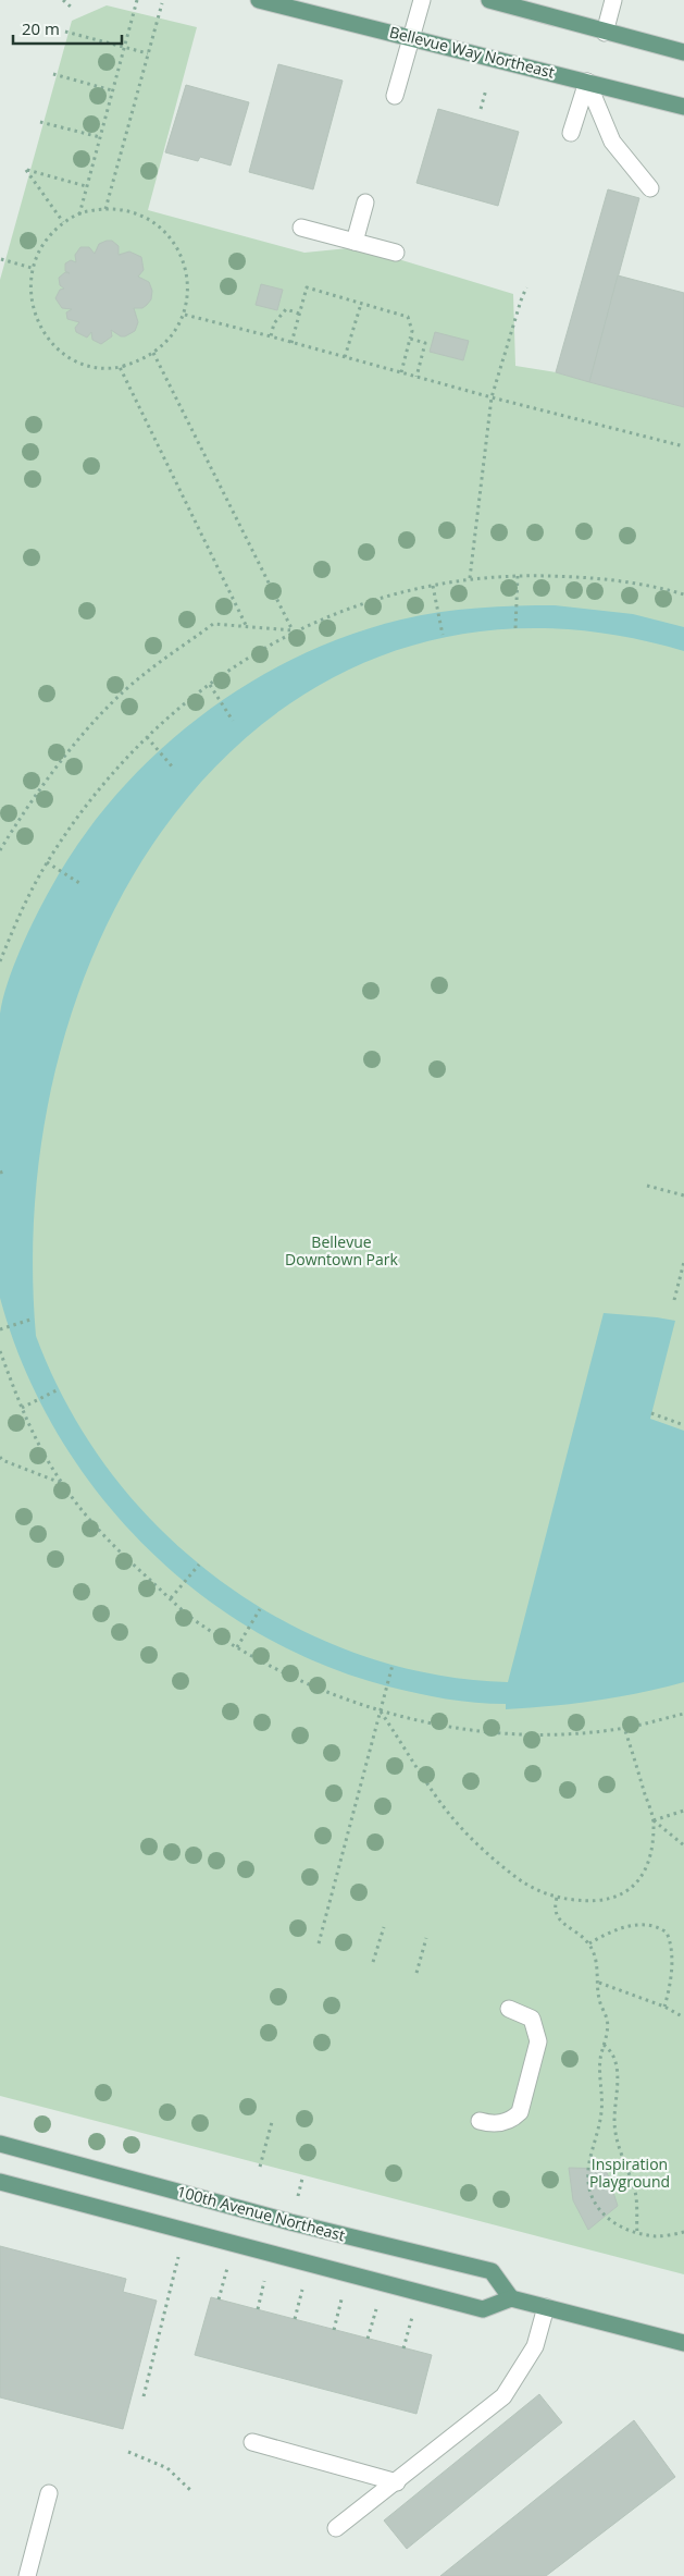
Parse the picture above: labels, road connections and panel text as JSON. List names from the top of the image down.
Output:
{
  "streets": {
    "main road": ["Bellevue Way Northeast", "100th Avenue Northeast"]
  },
  "parks": ["Bellevue Downtown Park", "Inspiration Playground"],
  "scale_bar": "20 m"
}
